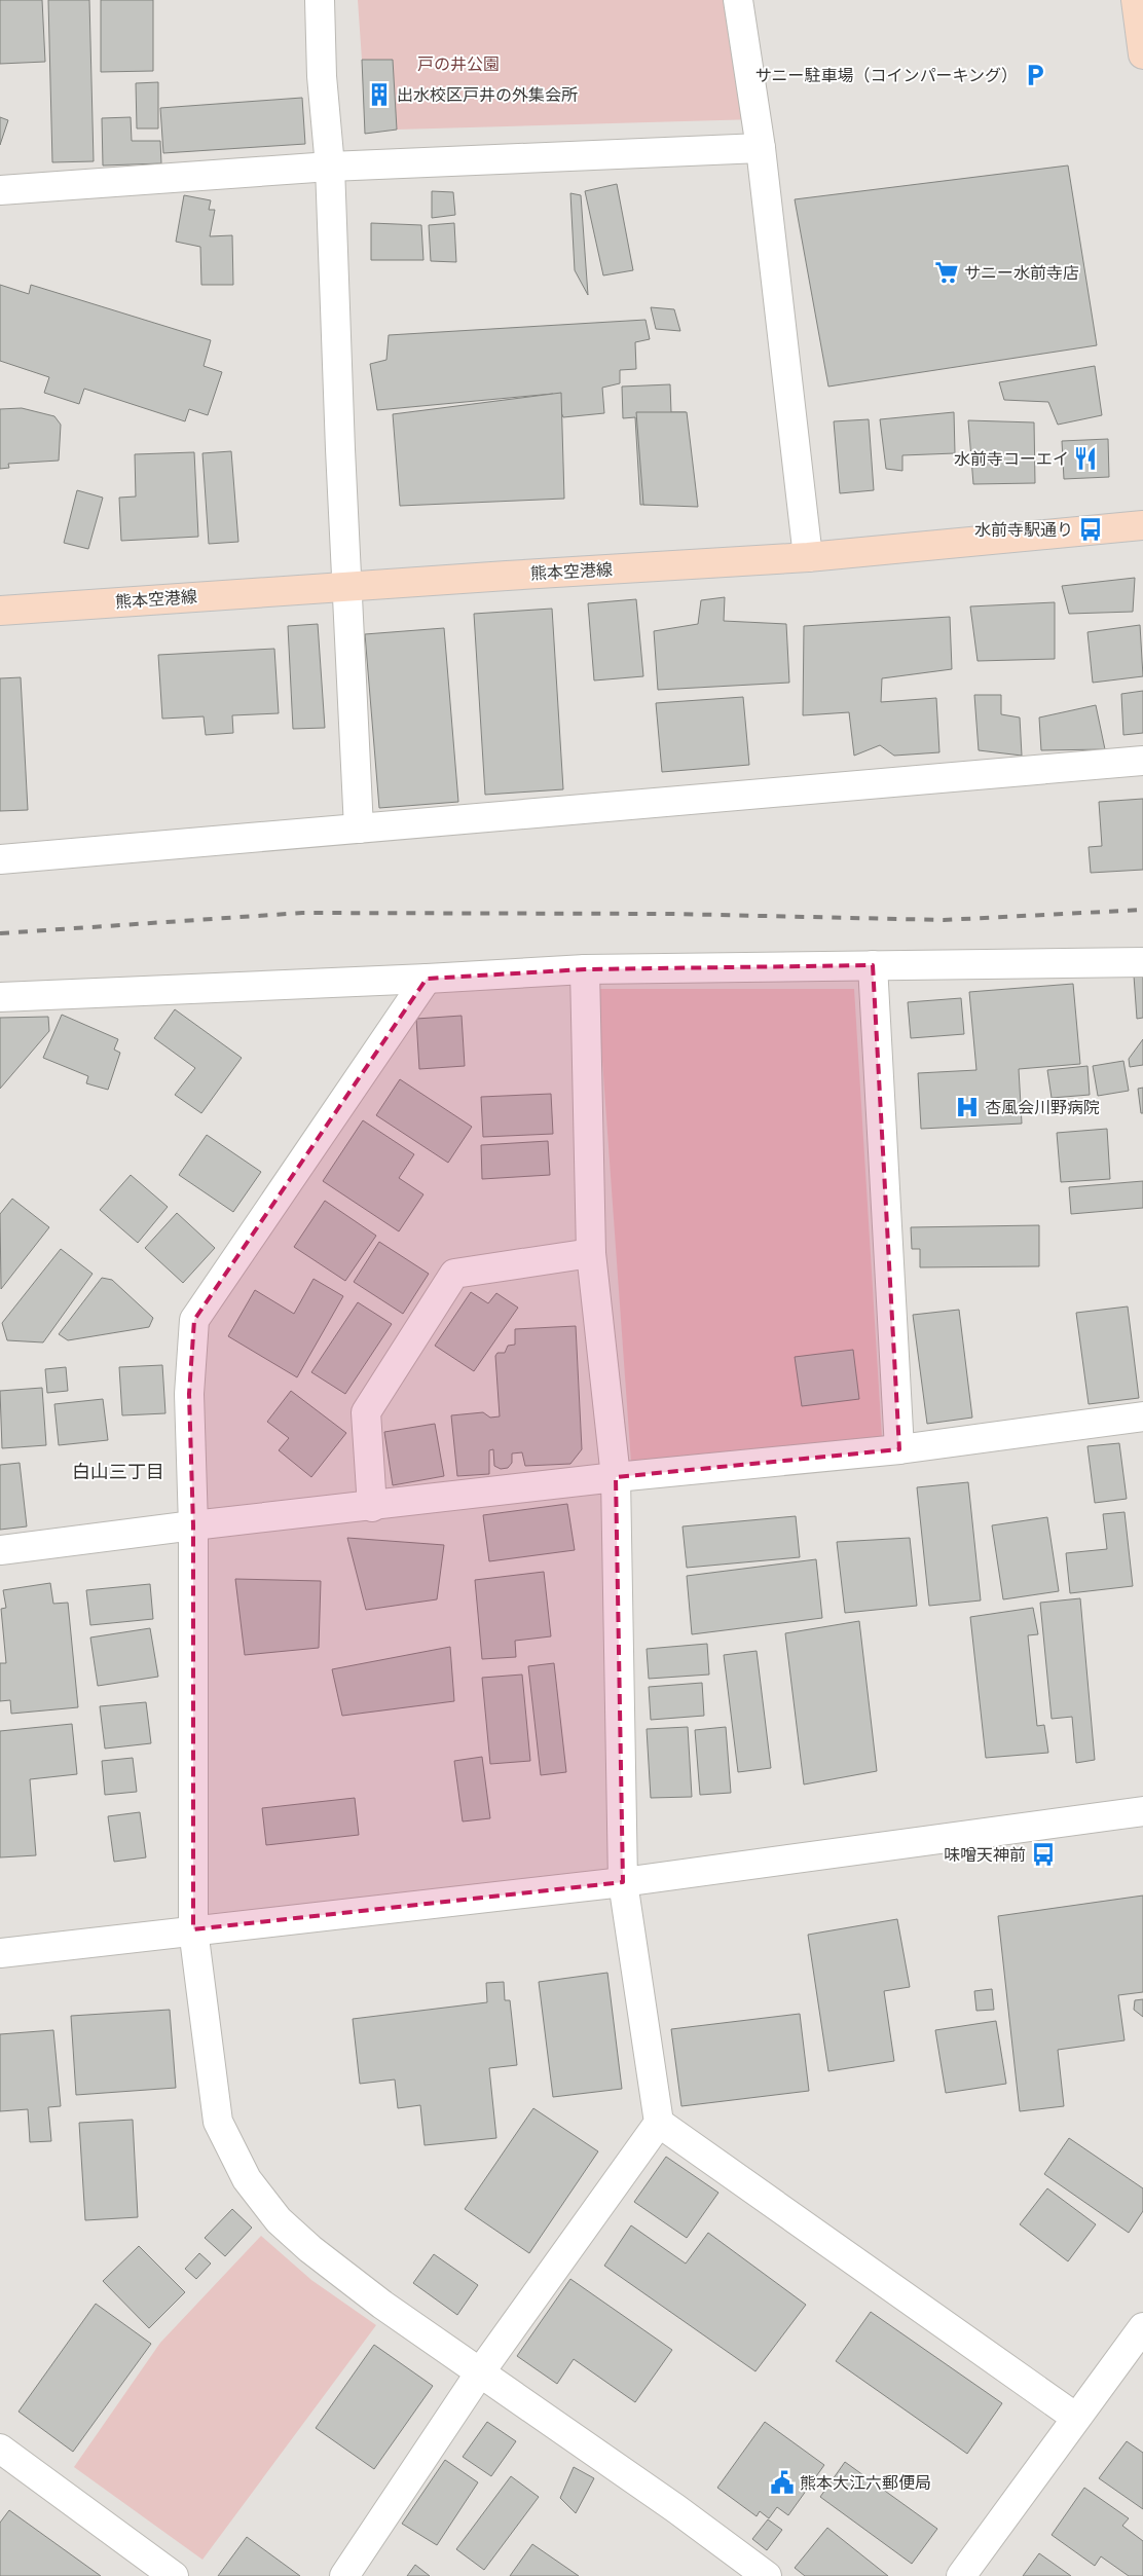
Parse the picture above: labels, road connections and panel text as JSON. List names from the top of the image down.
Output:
{
  "streets": {
    "main road": ["熊本空港線"]
  },
  "districts": ["白山三丁目"],
  "parks": ["戸の井公園"],
  "places": {
    "parking": ["サニー駐車場（コインパーキング）"],
    "building": ["出水校区戸井の外集会所"],
    "supermarket": ["サニー水前寺店"],
    "restaurant": ["水前寺コーエイ"],
    "bus stop": ["水前寺駅通り", "味噌天神前"],
    "hospital": ["杏風会川野病院"],
    "public building": ["熊本大江六郵便局"]
  }
}
